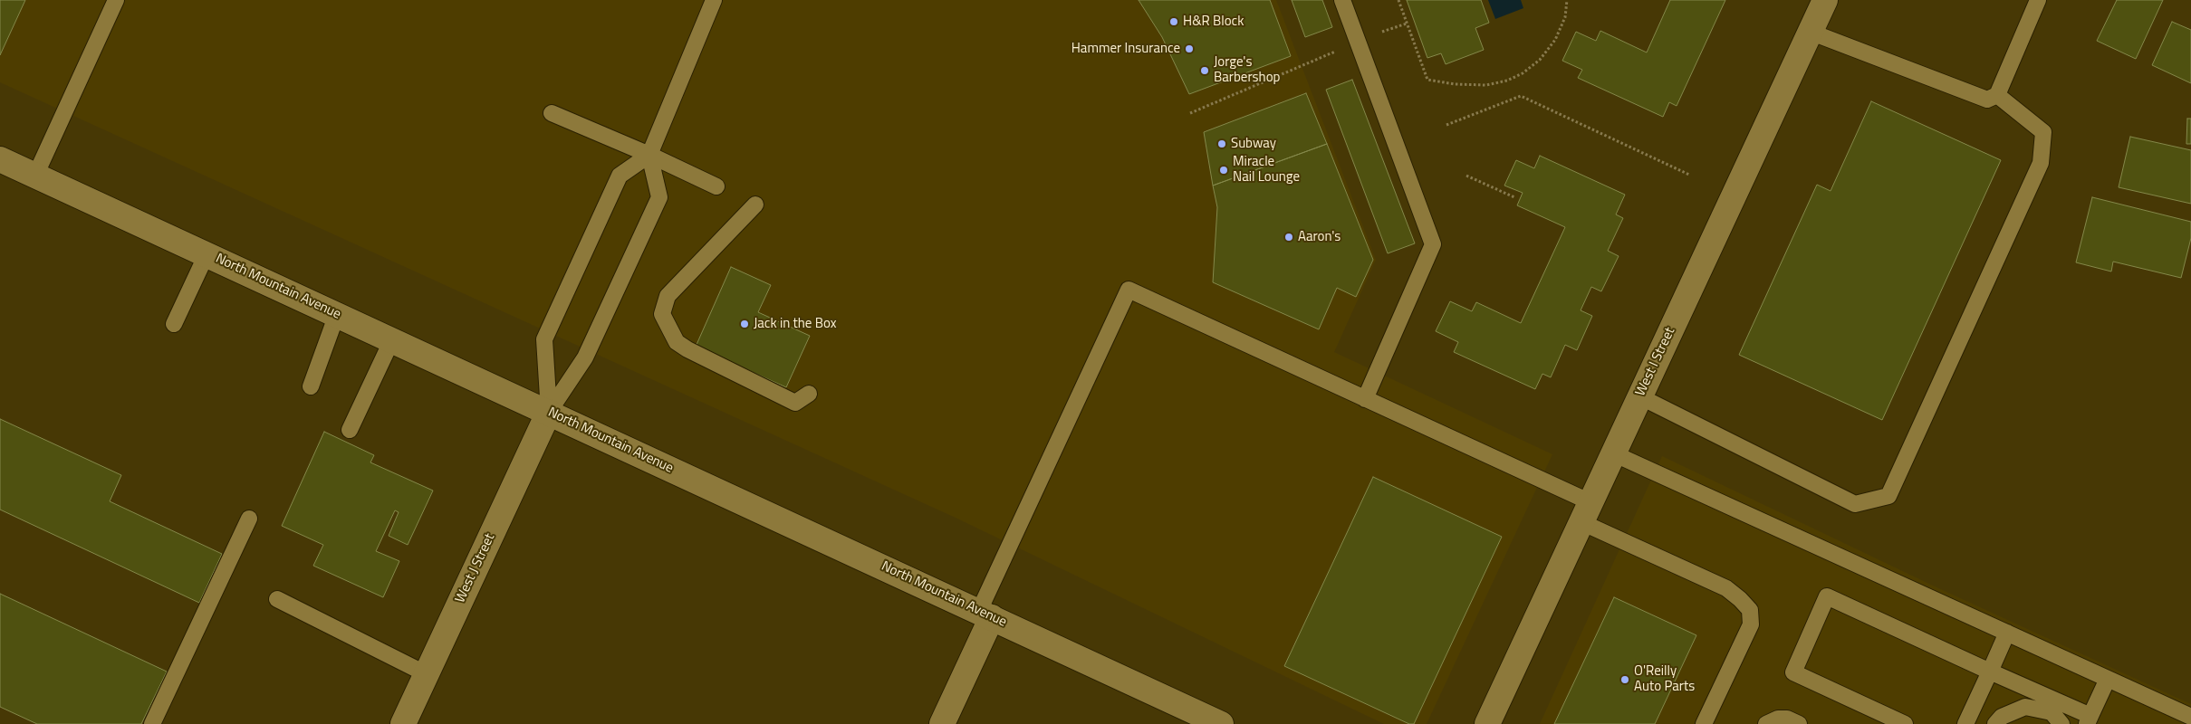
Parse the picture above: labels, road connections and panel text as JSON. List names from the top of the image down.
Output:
{
  "streets": {
    "main road": ["North Mountain Avenue", "West I Street", "West J Street"]
  },
  "crossings": [
    ["North Mountain Avenue", "West J Street"]
  ],
  "places": [
    "H&R Block",
    "Hammer Insurance",
    "Jorge's Barbershop",
    "Subway",
    "Miracle Nail Lounge",
    "Aaron's",
    "Jack in the Box",
    "O'Reilly Auto Parts"
  ]
}
